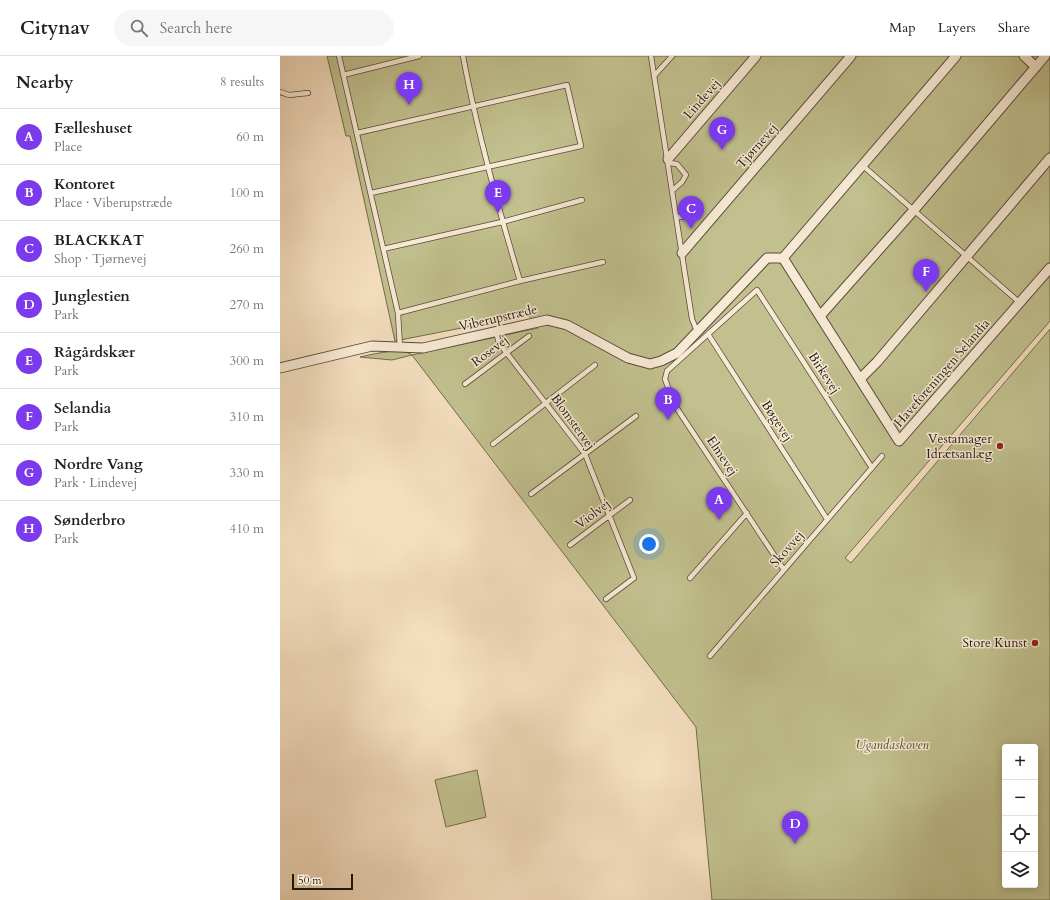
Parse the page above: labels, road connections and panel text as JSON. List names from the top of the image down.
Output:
{
  "streets": {
    "street": [
      "Lindevej",
      "Tjørnevej",
      "Viberupstræde",
      "Haveforeningen Selandia"
    ],
    "lane": [
      "Rosevej",
      "Birkevej",
      "Bøgevej",
      "Blomstervej",
      "Elmevej",
      "Violvej",
      "Skovvej"
    ]
  },
  "crossings": [
    ["Viberupstræde", "Haveforeningen Selandia"],
    ["Viberupstræde", "Blomstervej"],
    ["Viberupstræde", "Elmevej"],
    ["Rosevej", "Blomstervej"],
    ["Birkevej", "Bøgevej"],
    ["Birkevej", "Skovvej"],
    ["Bøgevej", "Skovvej"],
    ["Blomstervej", "Violvej"],
    ["Elmevej", "Skovvej"]
  ],
  "parks": ["Ugandaskoven"],
  "places": ["Vestamager Idrætsanlæg", "Store Kunst"],
  "scale_bar": "50 m",
  "page": {
    "header": "Citynav",
    "search": "Search here",
    "nav": ["Map", "Layers", "Share"],
    "heading": ["Nearby", "8 results"],
    "pins": [
      "H",
      "G",
      "E",
      "C",
      "F",
      "B",
      "A",
      "D"
    ],
    "list": [
      {
        "mark": "A",
        "name": "Fælleshuset",
        "note": "Place",
        "value": "60 m"
      },
      {
        "mark": "B",
        "name": "Kontoret",
        "note": "Place · Viberupstræde",
        "value": "100 m"
      },
      {
        "mark": "C",
        "name": "BLACKKAT",
        "note": "Shop · Tjørnevej",
        "value": "260 m"
      },
      {
        "mark": "D",
        "name": "Junglestien",
        "note": "Park",
        "value": "270 m"
      },
      {
        "mark": "E",
        "name": "Rågårdskær",
        "note": "Park",
        "value": "300 m"
      },
      {
        "mark": "F",
        "name": "Selandia",
        "note": "Park",
        "value": "310 m"
      },
      {
        "mark": "G",
        "name": "Nordre Vang",
        "note": "Park · Lindevej",
        "value": "330 m"
      },
      {
        "mark": "H",
        "name": "Sønderbro",
        "note": "Park",
        "value": "410 m"
      }
    ],
    "map_buttons": ["+", "−"],
    "scale": "50 m"
  }
}
